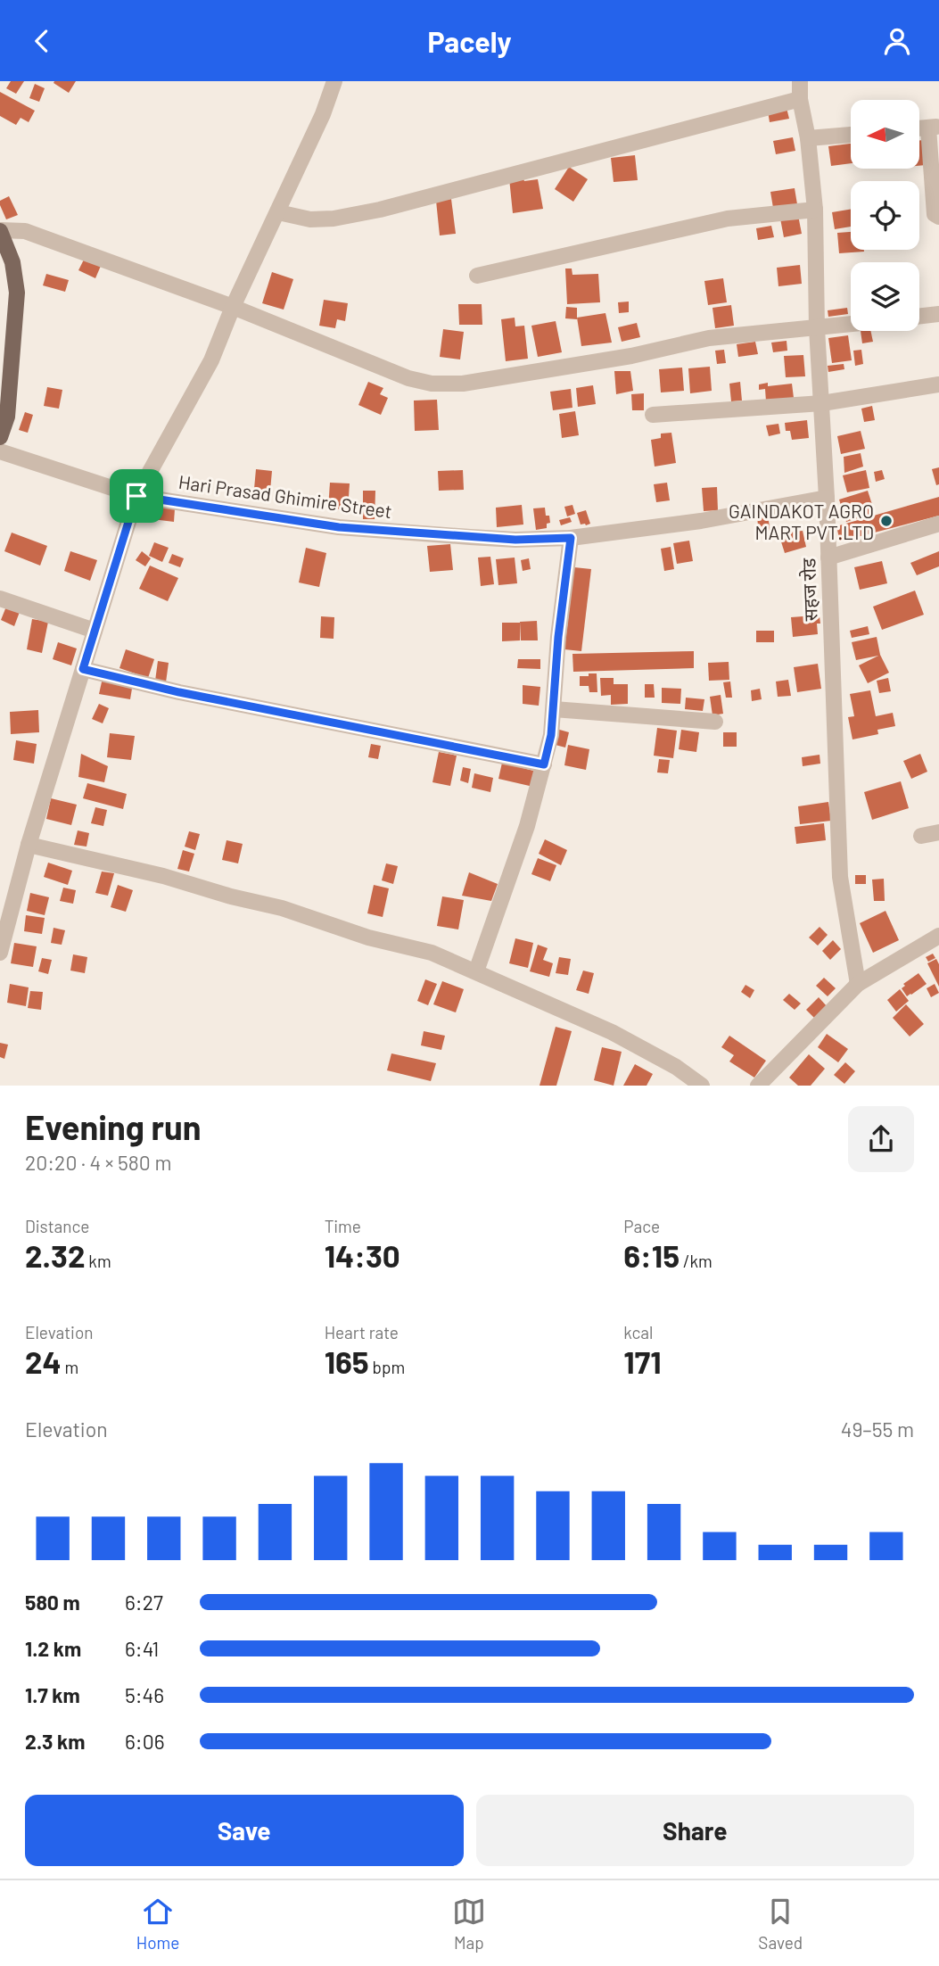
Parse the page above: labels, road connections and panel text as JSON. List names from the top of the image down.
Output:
{
  "streets": {
    "street": ["Hari Prasad Ghimire Street", "सहज रोड"]
  },
  "crossings": [
    ["Hari Prasad Ghimire Street", "सहज रोड"]
  ],
  "places": ["GAINDAKOT AGRO MART PVT.LTD"],
  "north": "left",
  "page": {
    "header": "Pacely",
    "heading": ["Evening run", "20:20 · 4 × 580 m"],
    "stats": [
      ["Distance", "2.32 km"],
      ["Time", "14:30"],
      ["Pace", "6:15 /km"],
      ["Elevation", "24 m"],
      ["Heart rate", "165 bpm"],
      ["kcal", "171"]
    ],
    "chart": ["Elevation", "49–55 m"],
    "list": [
      {
        "name": "580 m",
        "note": "6:27"
      },
      {
        "name": "1.2 km",
        "note": "6:41"
      },
      {
        "name": "1.7 km",
        "note": "5:46"
      },
      {
        "name": "2.3 km",
        "note": "6:06"
      }
    ],
    "buttons": ["Save", "Share"],
    "tabs": ["Home", "Map", "Saved"]
  }
}
